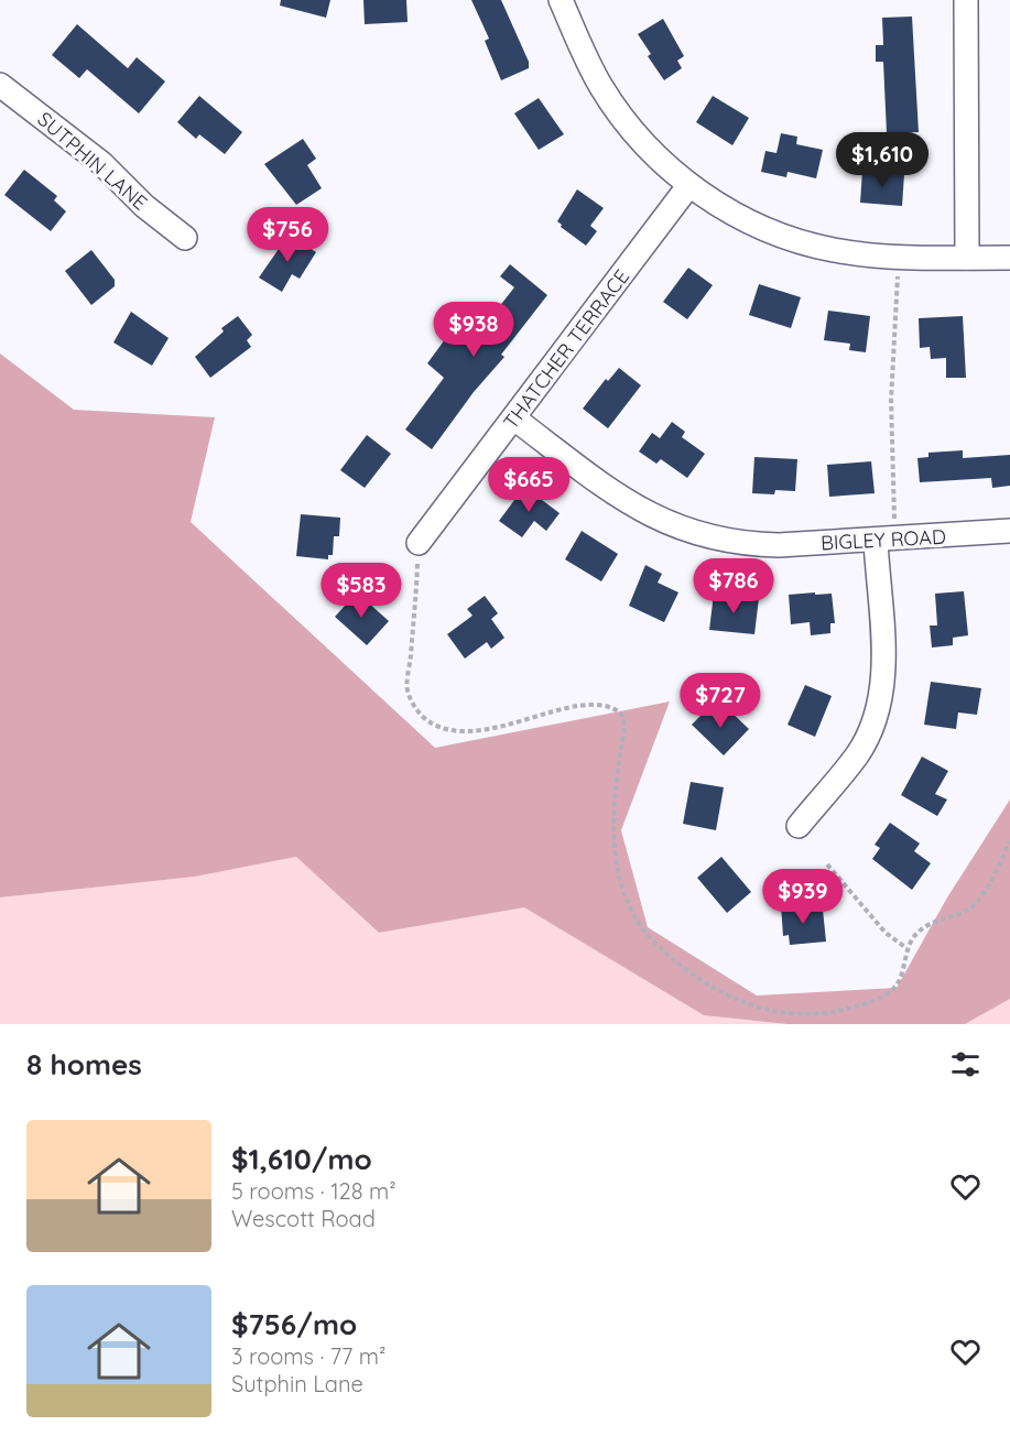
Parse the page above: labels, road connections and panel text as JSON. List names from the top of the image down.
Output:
{
  "streets": {
    "street": ["SUTPHIN LANE", "THATCHER TERRACE", "BIGLEY ROAD"]
  },
  "crossings": [
    ["THATCHER TERRACE", "BIGLEY ROAD"]
  ],
  "page": {
    "price": [
      "$1,610",
      "$756",
      "$938",
      "$665",
      "$786",
      "$583",
      "$727",
      "$939"
    ],
    "heading": "8 homes",
    "list": [
      {
        "name": "$1,610/mo",
        "note": "5 rooms · 128 m² · Wescott Road"
      },
      {
        "name": "$756/mo",
        "note": "3 rooms · 77 m² · Sutphin Lane"
      }
    ]
  }
}
